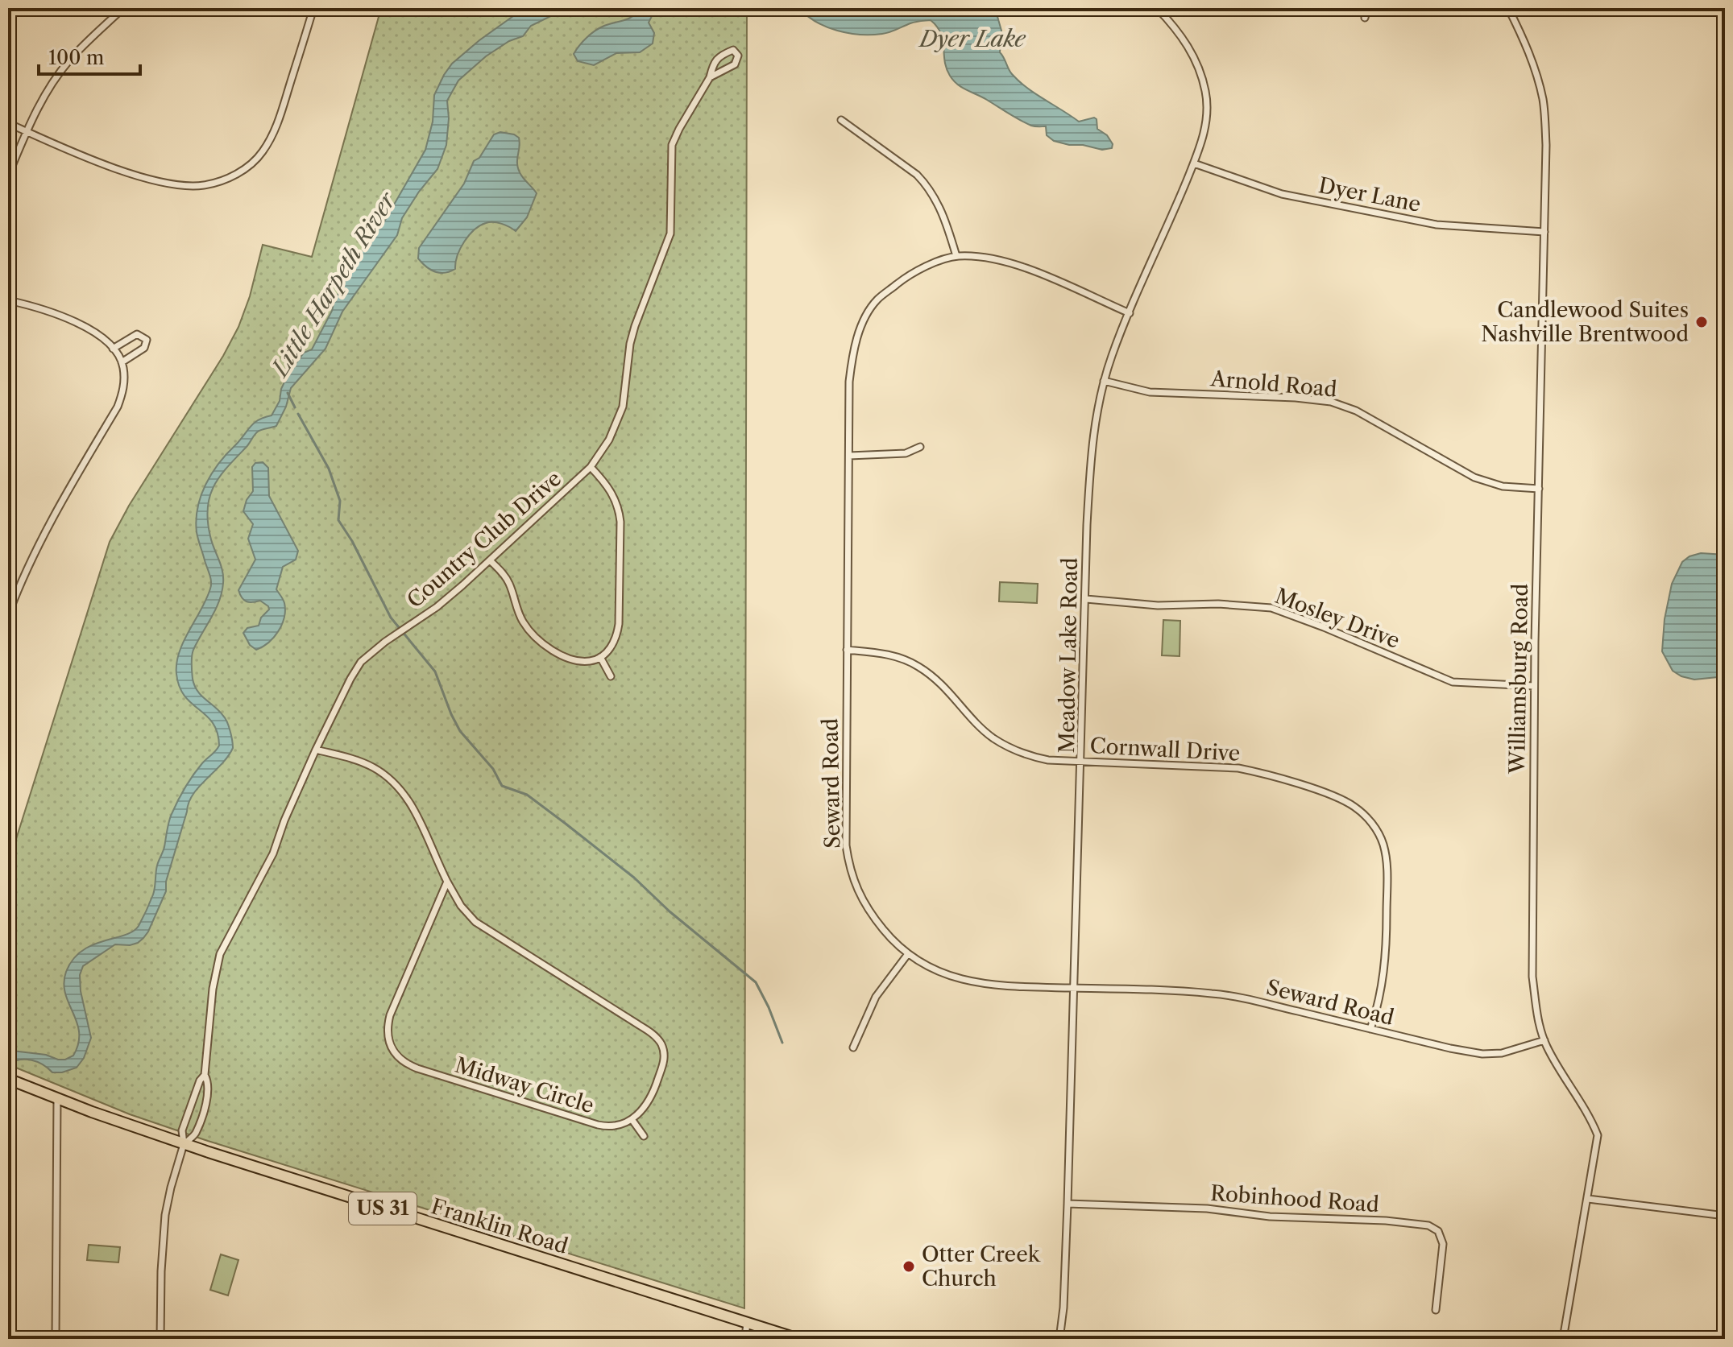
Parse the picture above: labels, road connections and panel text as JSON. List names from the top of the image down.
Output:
{
  "streets": {
    "main road": ["US 31", "Franklin Road"],
    "street": [
      "Dyer Lane",
      "Arnold Road",
      "Country Club Drive",
      "Mosley Drive",
      "Meadow Lake Road",
      "Williamsburg Road",
      "Cornwall Drive",
      "Seward Road",
      "Midway Circle",
      "Robinhood Road"
    ]
  },
  "crossings": [
    ["Dyer Lane", "Meadow Lake Road"],
    ["Dyer Lane", "Williamsburg Road"],
    ["Arnold Road", "Meadow Lake Road"],
    ["Arnold Road", "Williamsburg Road"],
    ["Country Club Drive", "Franklin Road"],
    ["Mosley Drive", "Meadow Lake Road"],
    ["Mosley Drive", "Williamsburg Road"],
    ["Meadow Lake Road", "Cornwall Drive"],
    ["Meadow Lake Road", "Seward Road"],
    ["Meadow Lake Road", "Robinhood Road"],
    ["Williamsburg Road", "Seward Road"],
    ["Cornwall Drive", "Seward Road"]
  ],
  "water": ["Dyer Lake", "Little Harpeth River"],
  "places": ["Candlewood Suites Nashville Brentwood", "Otter Creek Church"],
  "scale_bar": "100 m"
}
